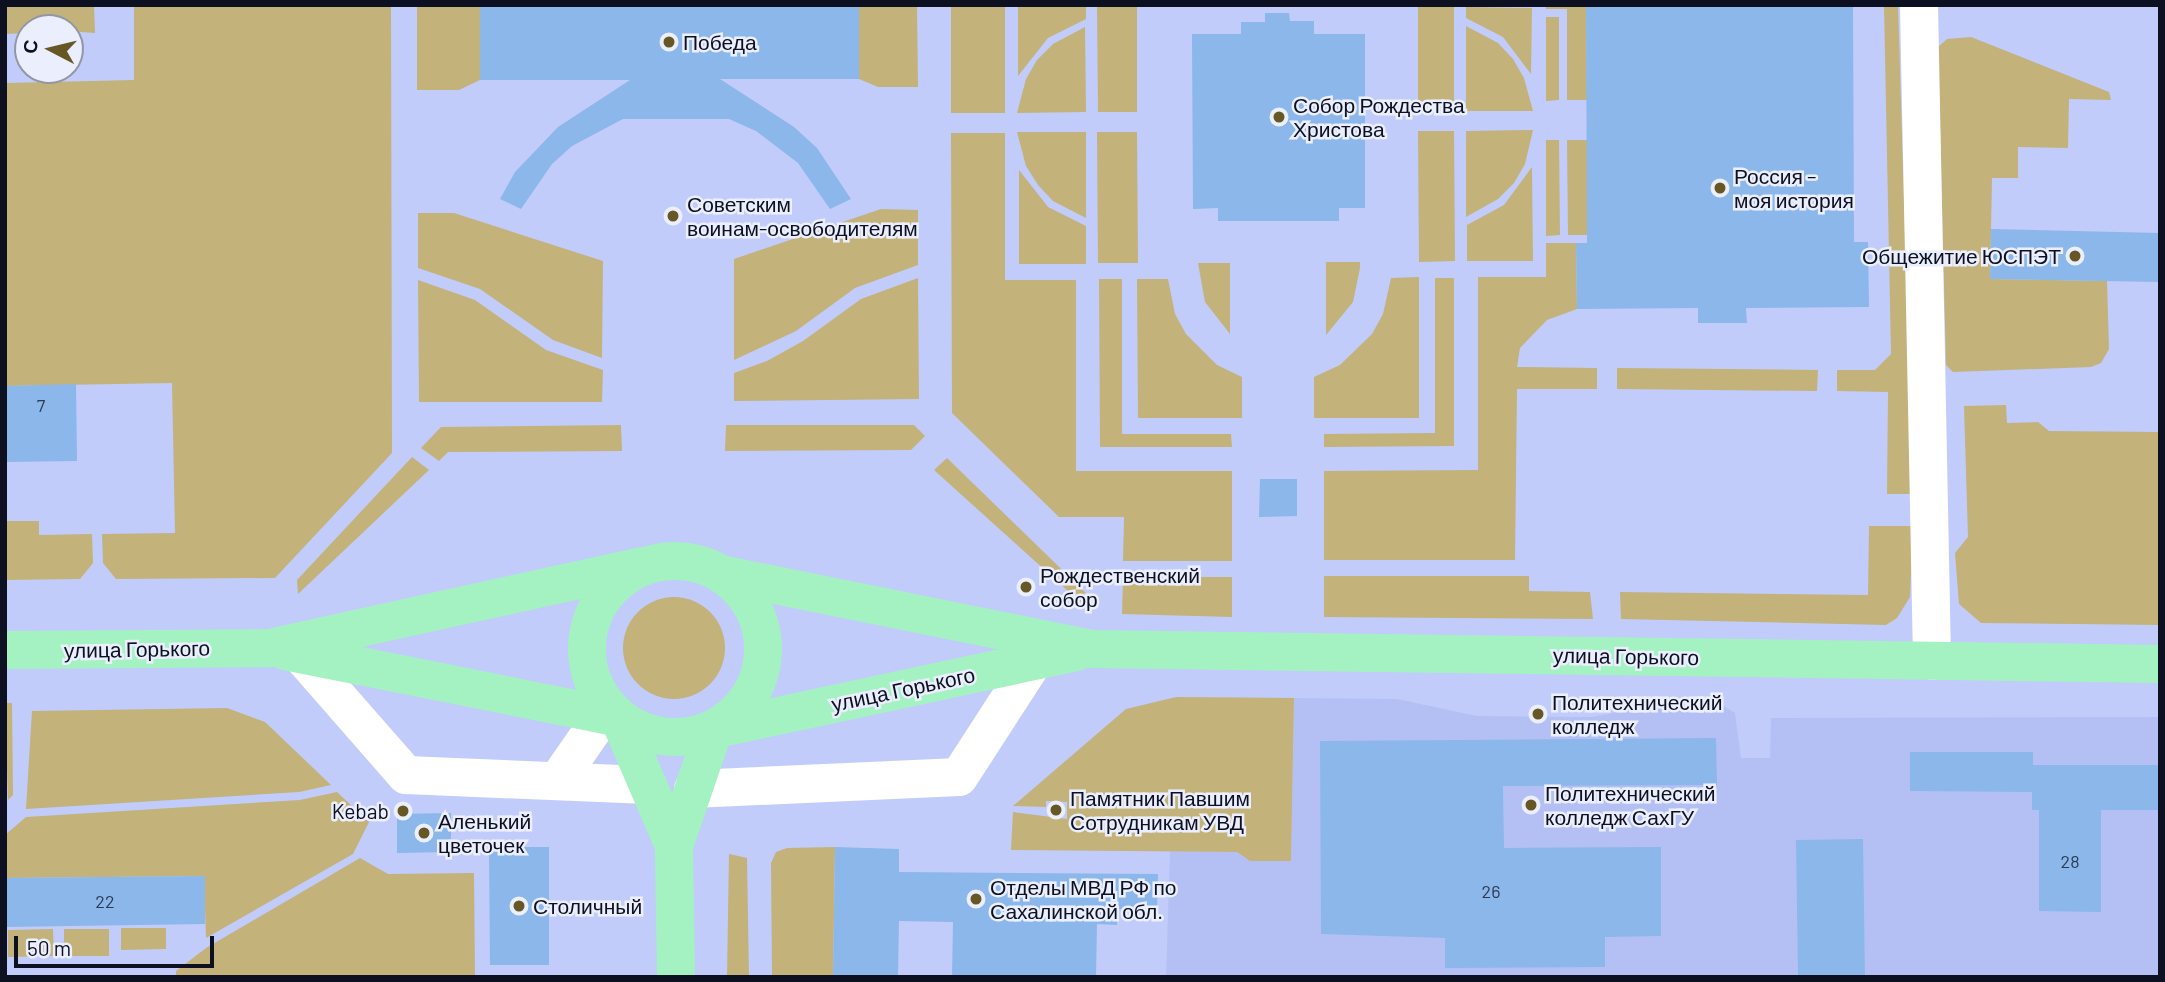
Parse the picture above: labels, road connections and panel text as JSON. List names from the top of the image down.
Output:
{
  "streets": {
    "main road": ["улица Горького"]
  },
  "places": [
    "Победа",
    "Собор Рождества Христова",
    "Россия – моя история",
    "Советским воинам-освободителям",
    "Общежитие ЮСПЭТ",
    "Рождественский собор",
    "Политехнический колледж",
    "Политехнический колледж СахГУ",
    "Памятник Павшим Сотрудникам УВД",
    "Kebab",
    "Аленький цветочек",
    "Отделы МВД РФ по Сахалинской обл.",
    "Столичный"
  ],
  "house_numbers": [
    "7",
    "28",
    "26",
    "22"
  ],
  "scale_bar": "50 m",
  "north": "left"
}
